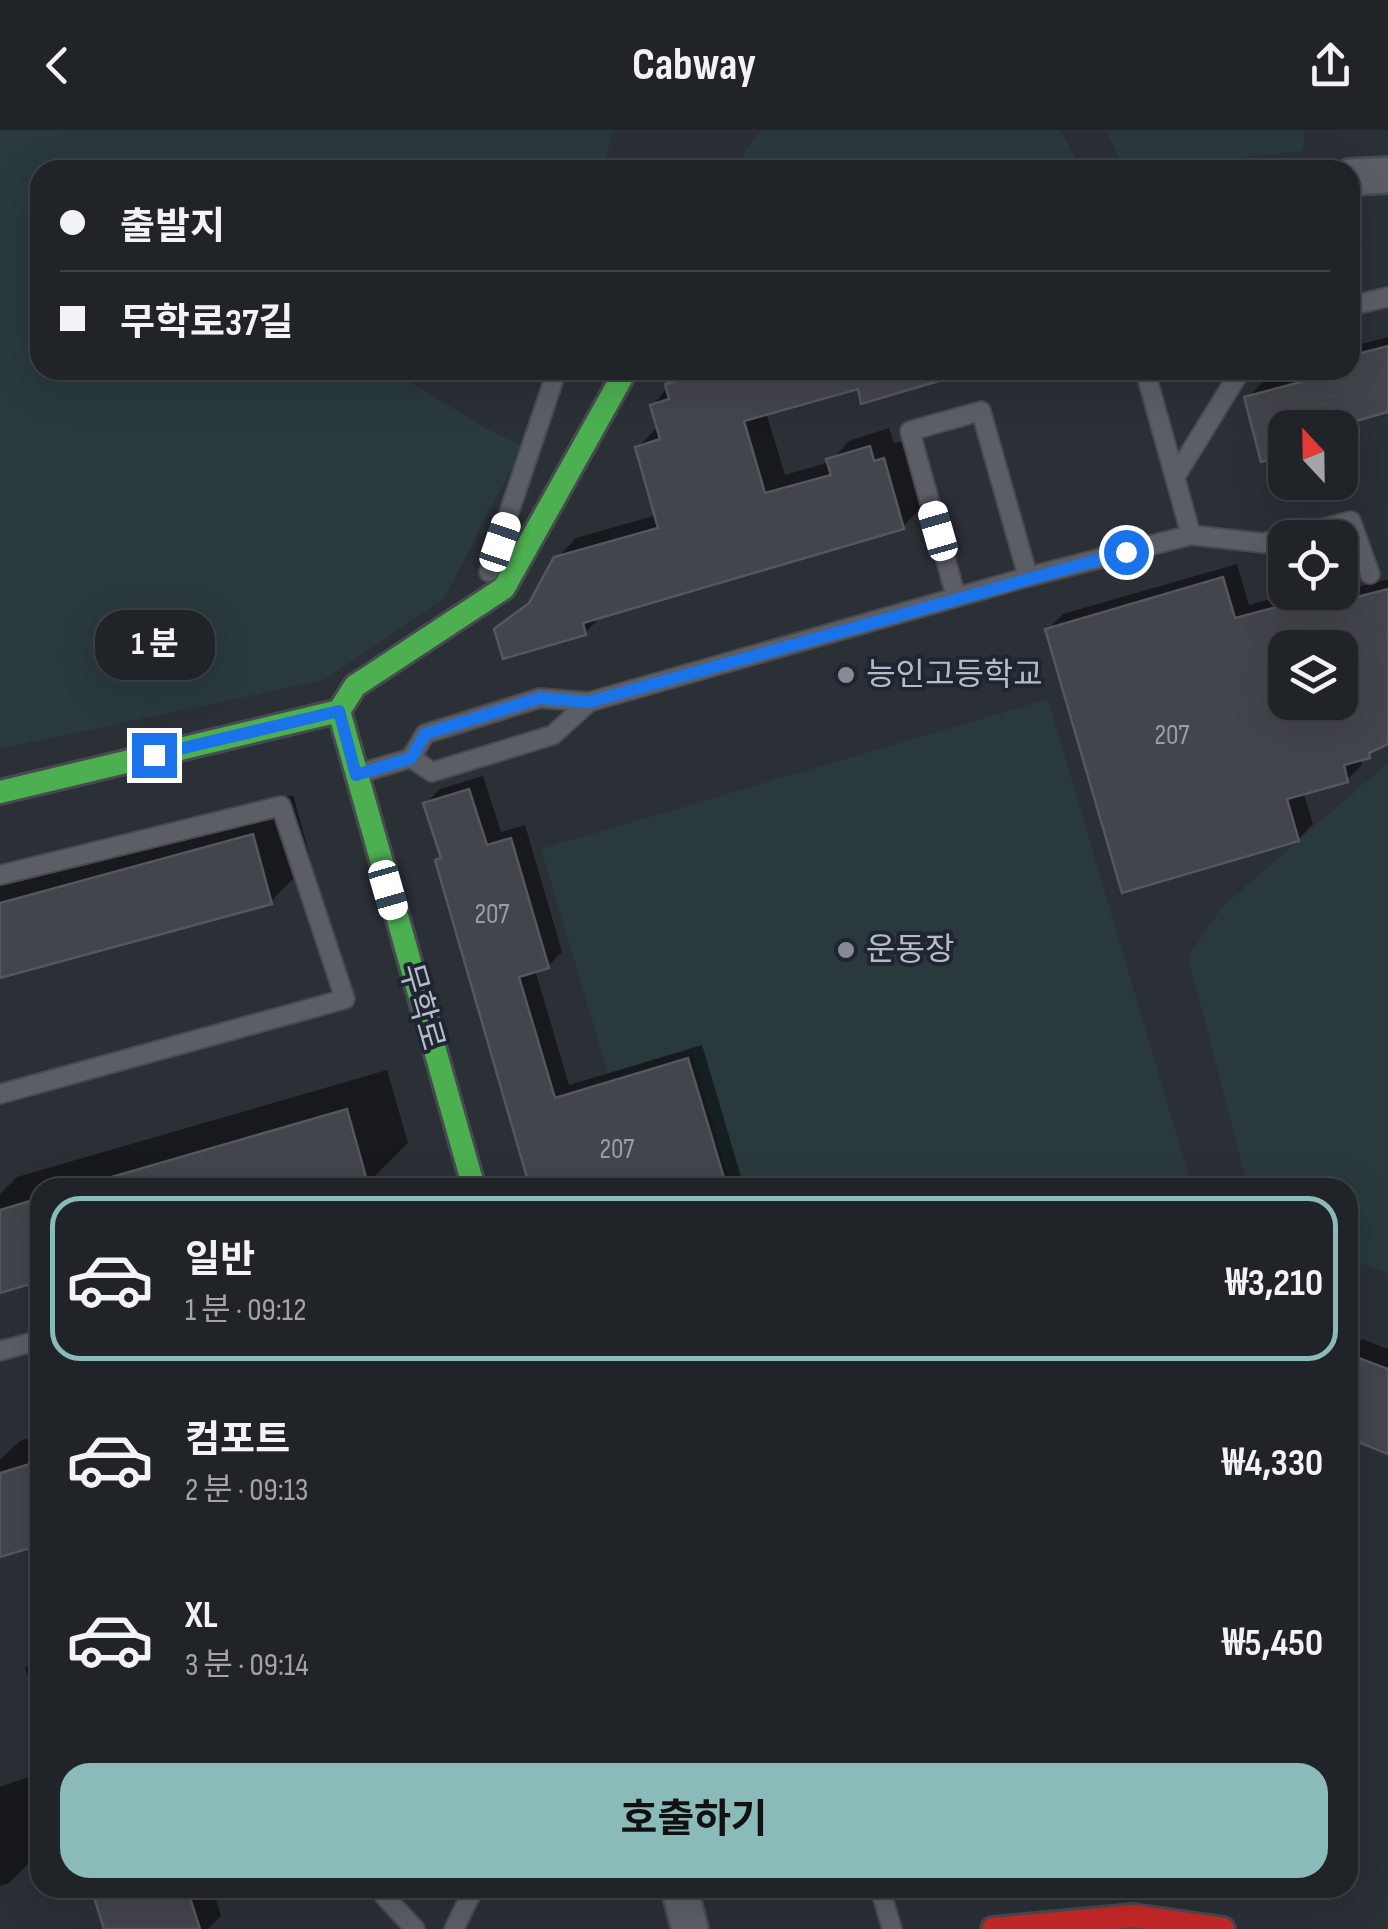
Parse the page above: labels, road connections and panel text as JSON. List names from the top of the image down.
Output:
{
  "streets": {
    "street": ["무학로"]
  },
  "places": ["능인고등학교", "운동장"],
  "house_numbers": ["207", "207", "207"],
  "north": "top",
  "page": {
    "header": "Cabway",
    "banner": ["출발지", "무학로37길"],
    "bubble": "1 분",
    "list": [
      {
        "name": "일반",
        "note": "1 분 · 09:12",
        "value": "₩3,210"
      },
      {
        "name": "컴포트",
        "note": "2 분 · 09:13",
        "value": "₩4,330"
      },
      {
        "name": "XL",
        "note": "3 분 · 09:14",
        "value": "₩5,450"
      }
    ],
    "buttons": "호출하기"
  }
}
